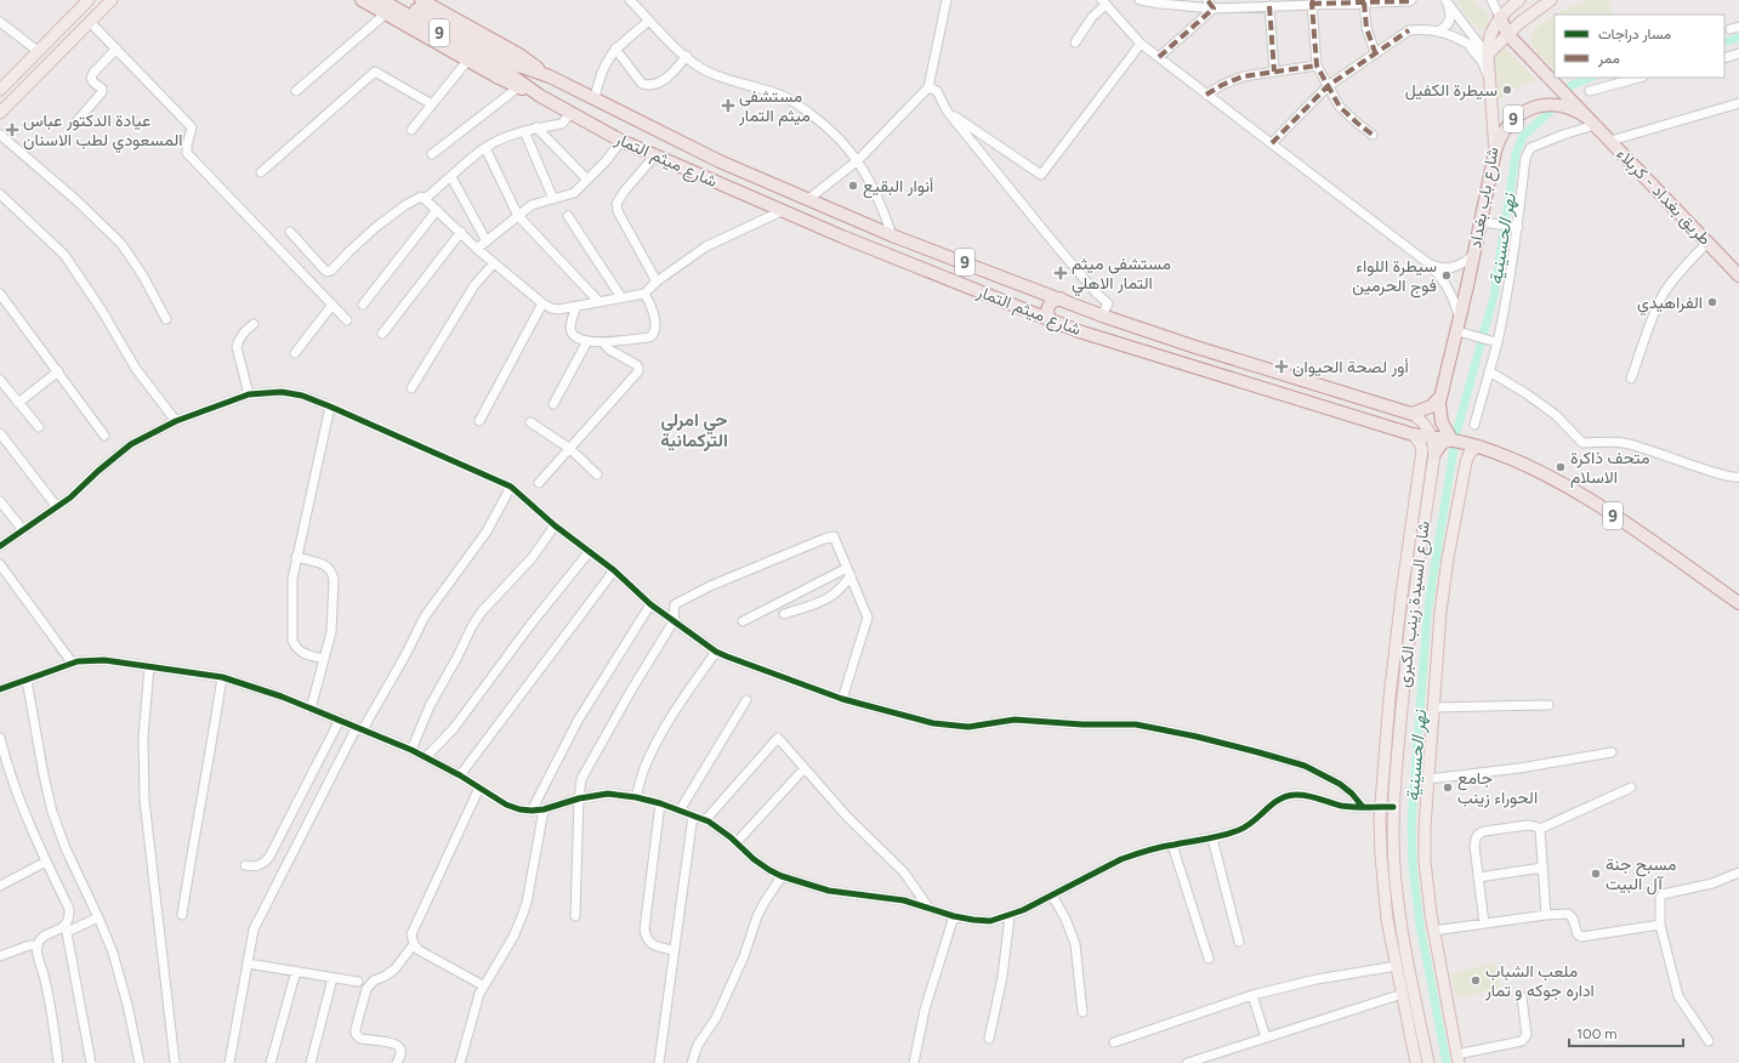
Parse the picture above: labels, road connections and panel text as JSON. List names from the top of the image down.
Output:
{
  "streets": {
    "highway": [
      "9",
      "شارع ميثم التمار",
      "طريق بغداد - كربلاء",
      "شارع باب بغداد"
    ],
    "main road": ["شارع السيدة زينب الكبرى"]
  },
  "crossings": [
    ["9", "شارع ميثم التمار"],
    ["9", "طريق بغداد - كربلاء"],
    ["9", "شارع باب بغداد"],
    ["شارع ميثم التمار", "شارع باب بغداد"],
    ["شارع ميثم التمار", "شارع السيدة زينب الكبرى"]
  ],
  "districts": ["حي امرلي التركمانية"],
  "water": ["نهر الحسينية"],
  "places": {
    "other": [
      "سيطرة الكفيل",
      "أنوار البقيع",
      "سيطرة اللواء فوج الحرمين",
      "الفراهيدي",
      "متحف ذاكرة الاسلام",
      "جامع الحوراء زينب",
      "مسبح جنة آل البيت",
      "ملعب الشباب اداره جوكه و تمار"
    ],
    "health": [
      "مستشفى ميثم التمار",
      "عيادة الدكتور عباس المسعودي لطب الاسنان",
      "مستشفى ميثم التمار الاهلي",
      "أور لصحة الحيوان"
    ]
  },
  "legend": ["مسار دراجات", "ممر"],
  "scale_bar": "100 m"
}
